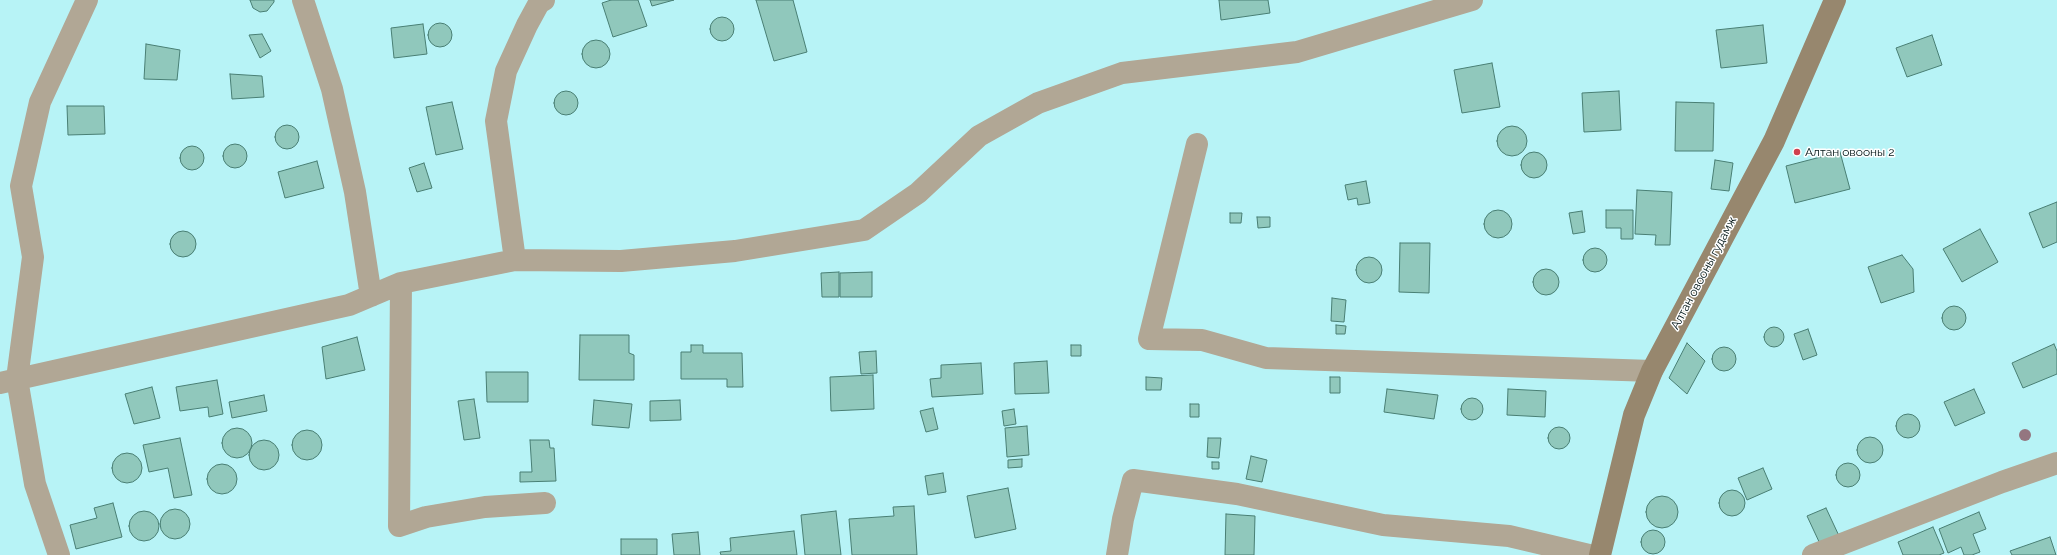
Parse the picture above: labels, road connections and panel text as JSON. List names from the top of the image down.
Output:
{
  "streets": {
    "main road": ["Алтан овооны гудамж"]
  },
  "places": ["Алтан овооны 2"]
}
